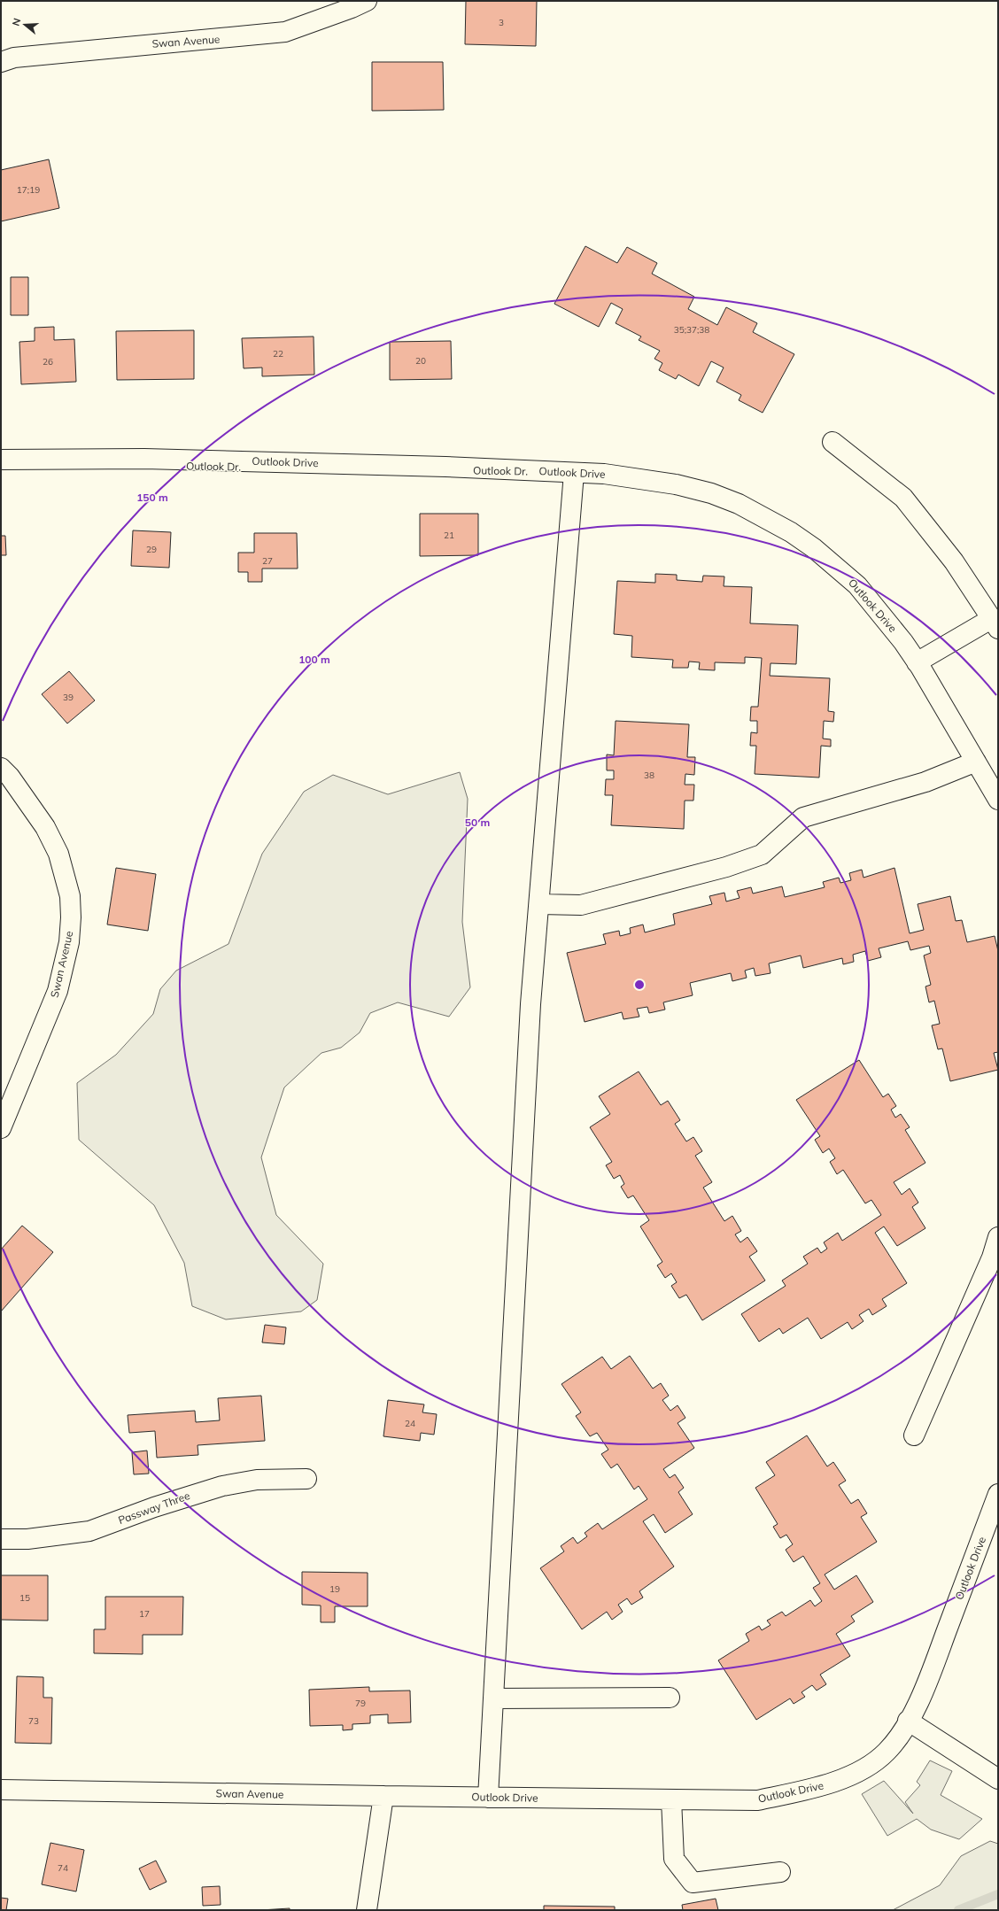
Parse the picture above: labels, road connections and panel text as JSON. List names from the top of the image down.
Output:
{
  "streets": {
    "street": [
      "Swan Avenue",
      "Outlook Drive",
      "Outlook Dr.",
      "Passway Three"
    ]
  },
  "crossings": [
    ["Swan Avenue", "Outlook Drive"],
    ["Outlook Drive", "Outlook Dr."]
  ],
  "house_numbers": [
    "3",
    "17;19",
    "35;37;38",
    "22",
    "20",
    "26",
    "21",
    "29",
    "27",
    "39",
    "38",
    "24",
    "19",
    "15",
    "17",
    "79",
    "73",
    "74"
  ],
  "north": "left",
  "rings": ["150 m", "100 m", "50 m"]
}
